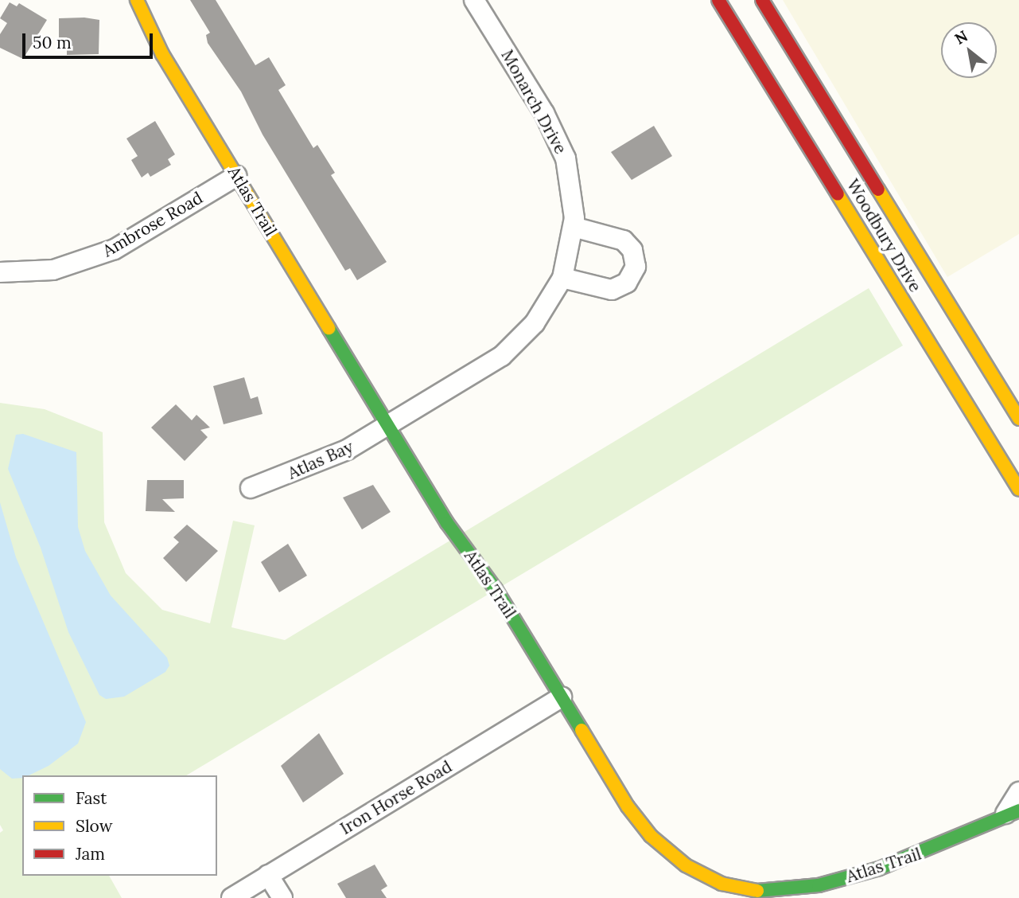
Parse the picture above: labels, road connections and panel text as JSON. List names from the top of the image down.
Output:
{
  "streets": {
    "street": [
      "Monarch Drive",
      "Atlas Trail",
      "Ambrose Road",
      "Woodbury Drive",
      "Atlas Bay",
      "Iron Horse Road"
    ]
  },
  "crossings": [
    ["Monarch Drive", "Atlas Trail"],
    ["Monarch Drive", "Atlas Bay"],
    ["Atlas Trail", "Ambrose Road"],
    ["Atlas Trail", "Atlas Bay"],
    ["Atlas Trail", "Iron Horse Road"]
  ],
  "legend": ["Fast", "Slow", "Jam"],
  "scale_bar": "50 m",
  "north": "top left"
}
